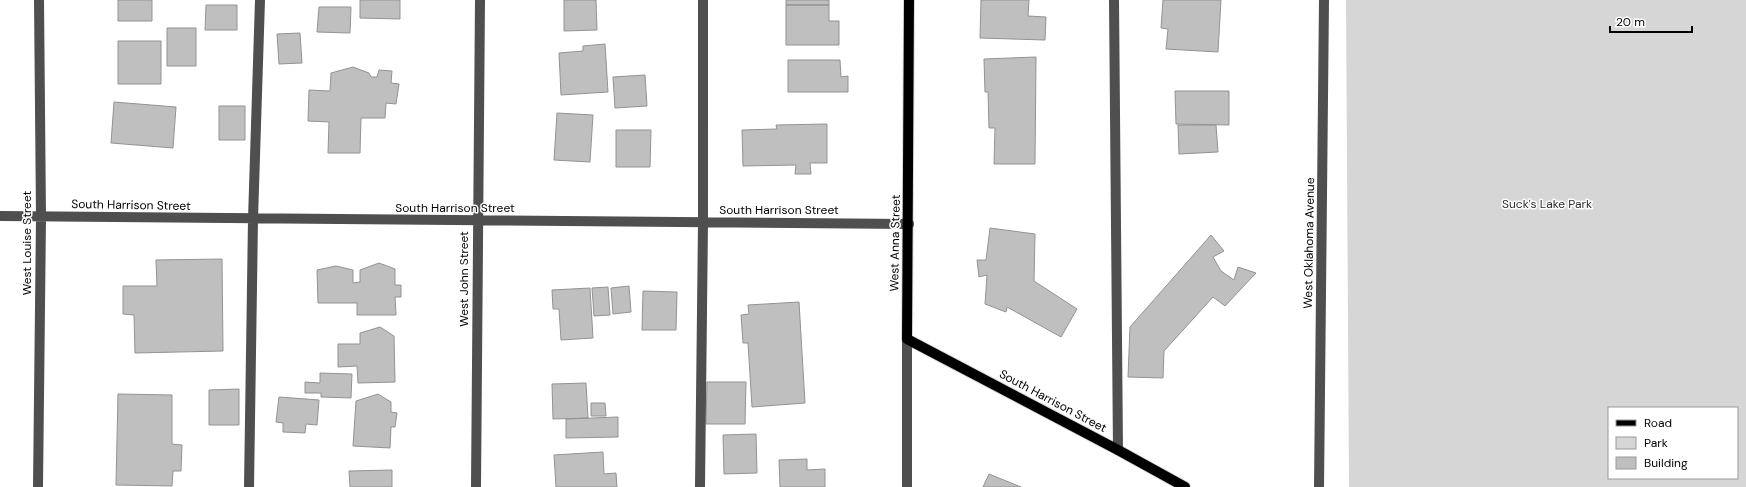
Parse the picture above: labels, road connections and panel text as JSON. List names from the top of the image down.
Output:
{
  "streets": {
    "main road": ["South Harrison Street", "West Anna Street"],
    "street": ["West Louise Street", "West Oklahoma Avenue", "West John Street"]
  },
  "crossings": [
    ["South Harrison Street", "West Louise Street"],
    ["South Harrison Street", "West Anna Street"],
    ["South Harrison Street", "West John Street"]
  ],
  "parks": ["Suck's Lake Park"],
  "legend": ["Road", "Park", "Building"],
  "scale_bar": "20 m"
}
